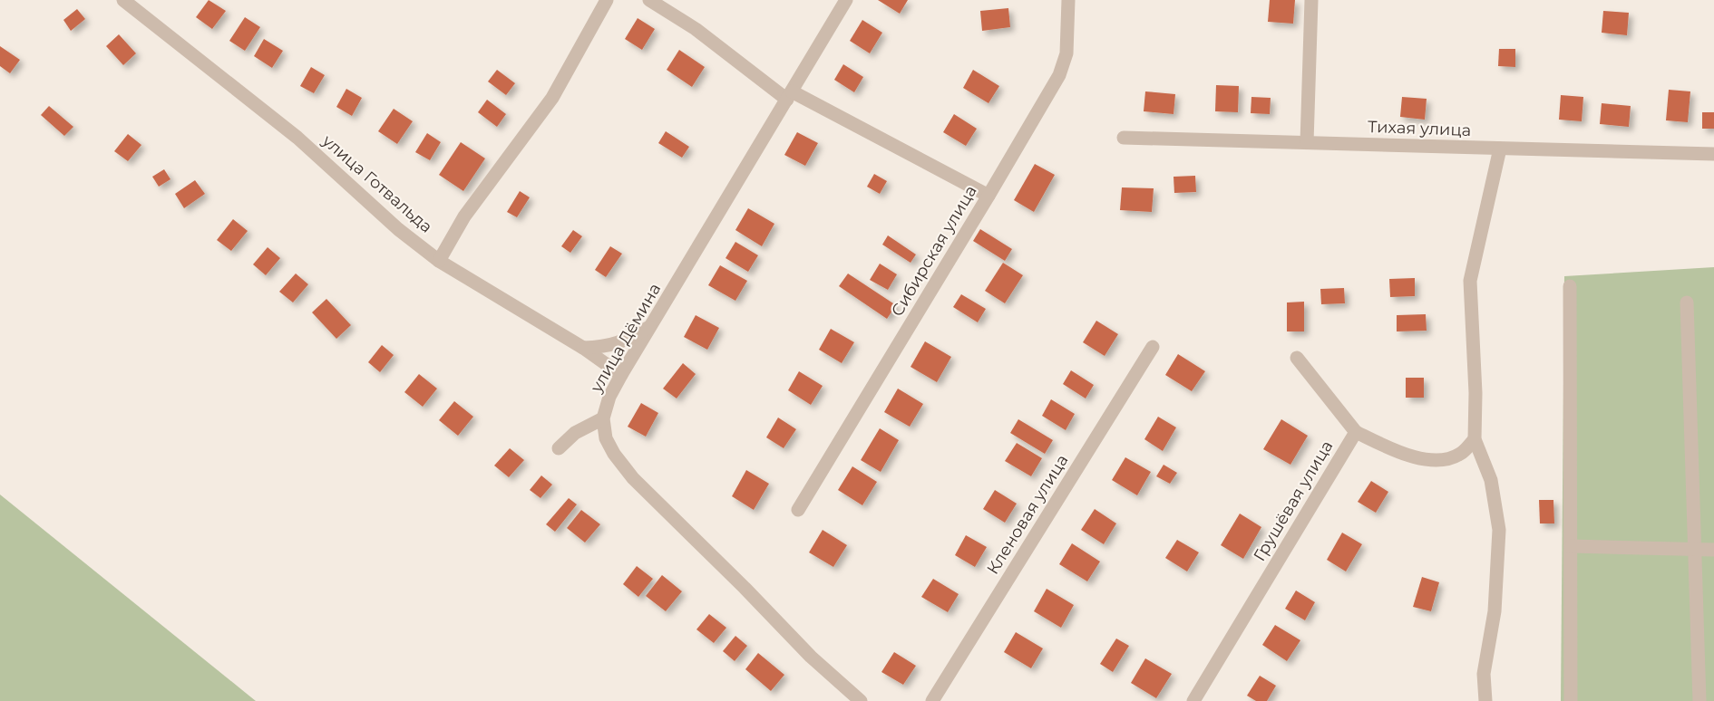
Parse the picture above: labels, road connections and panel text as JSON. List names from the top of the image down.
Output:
{
  "streets": {
    "street": [
      "Тихая улица",
      "улица Готвальда",
      "Сибирская улица",
      "улица Дёмина",
      "Грушёвая улица",
      "Кленовая улица"
    ]
  },
  "crossings": [
    ["улица Готвальда", "улица Дёмина"]
  ]
}
